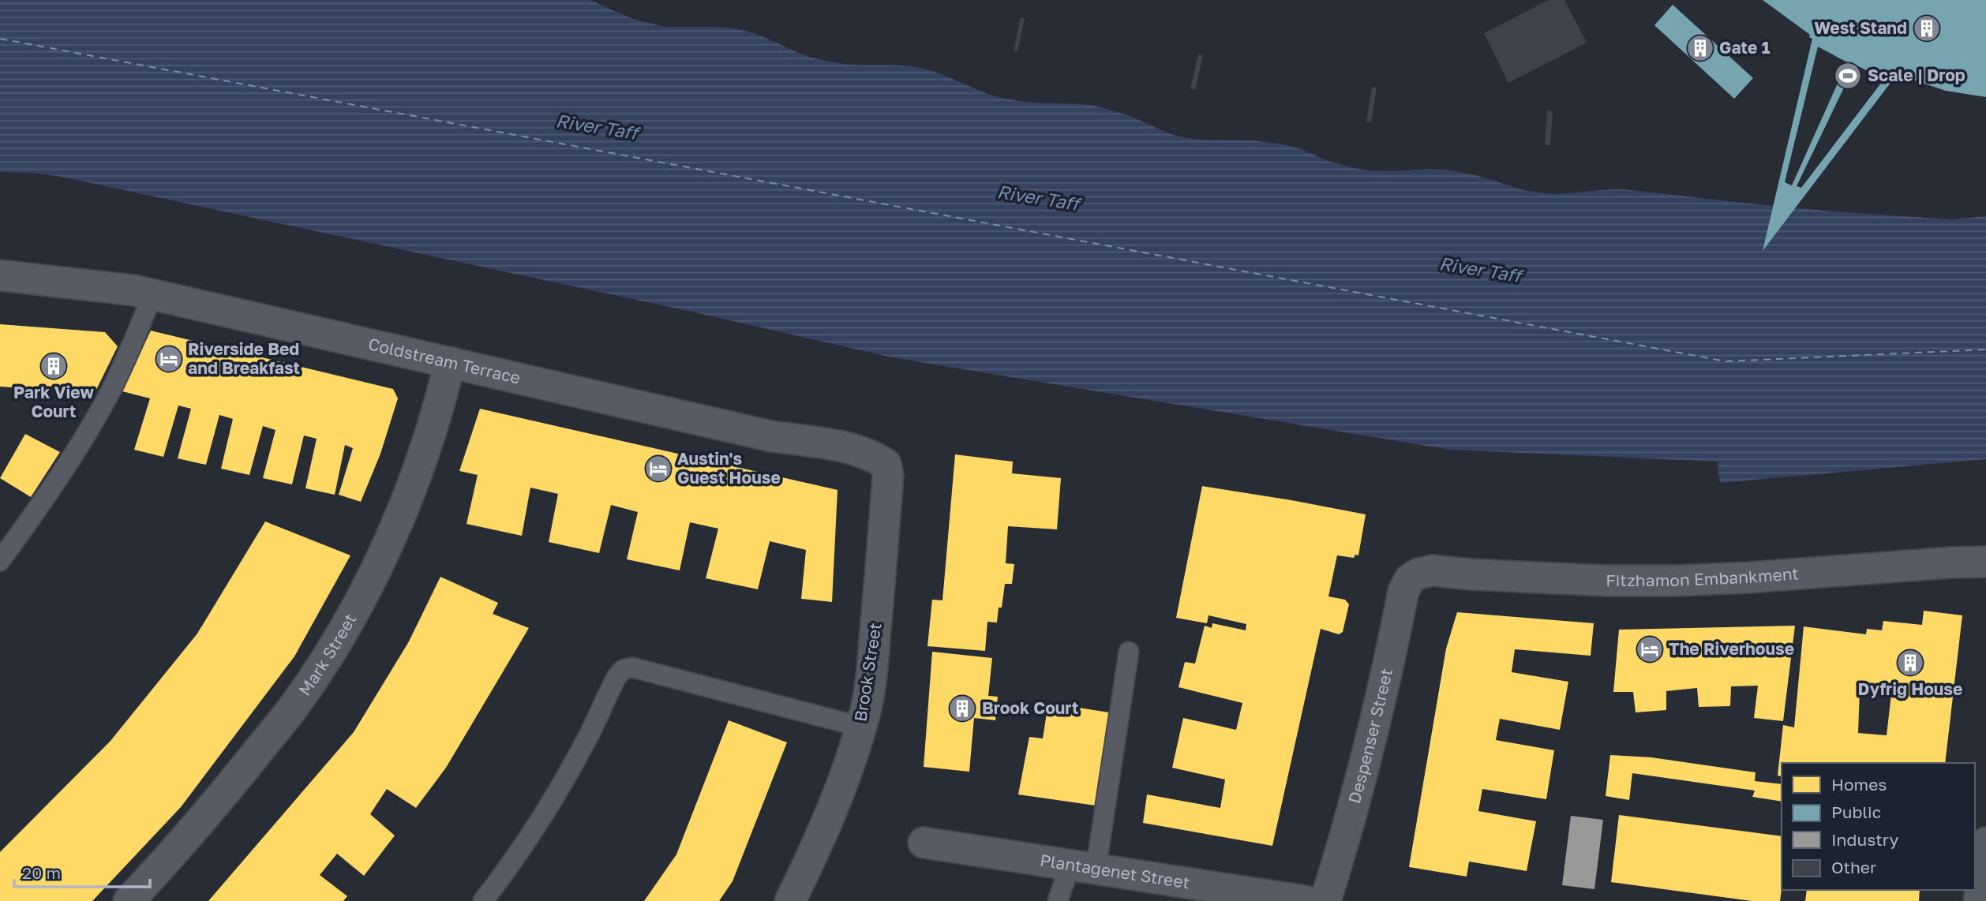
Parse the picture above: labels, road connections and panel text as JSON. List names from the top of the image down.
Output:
{
  "streets": {
    "street": [
      "Coldstream Terrace",
      "Fitzhamon Embankment",
      "Mark Street",
      "Brook Street",
      "Despenser Street",
      "Plantagenet Street"
    ]
  },
  "crossings": [
    ["Coldstream Terrace", "Mark Street"],
    ["Coldstream Terrace", "Brook Street"],
    ["Fitzhamon Embankment", "Despenser Street"]
  ],
  "water": ["River Taff"],
  "places": {
    "building": [
      "West Stand",
      "Gate 1",
      "Park View Court",
      "Dyfrig House",
      "Brook Court"
    ],
    "sports": ["Scale | Drop"],
    "hotel": ["Riverside Bed and Breakfast", "Austin's Guest House", "The Riverhouse"]
  },
  "legend": [
    "Homes",
    "Public",
    "Industry",
    "Other"
  ],
  "scale_bar": "20 m"
}
